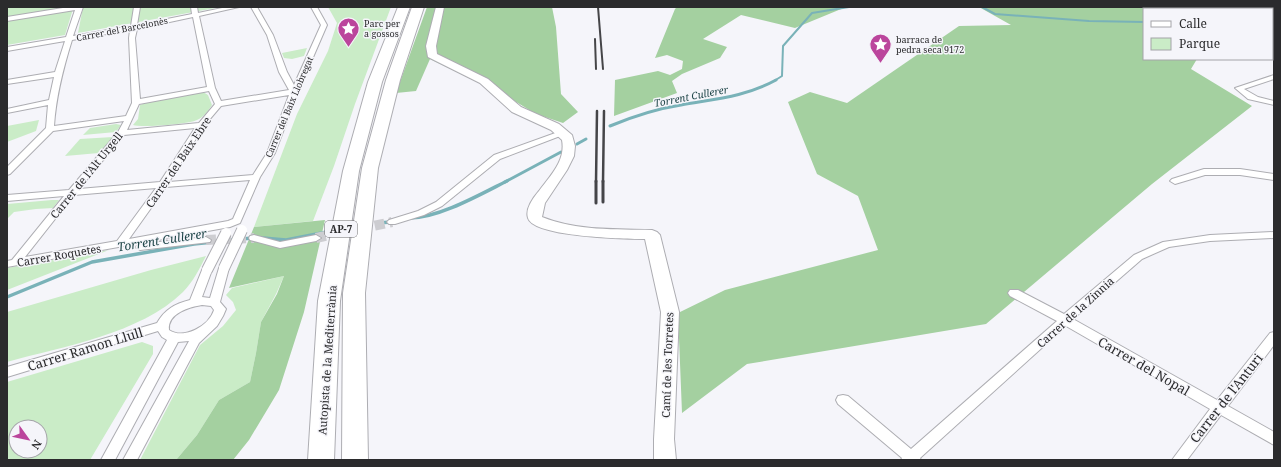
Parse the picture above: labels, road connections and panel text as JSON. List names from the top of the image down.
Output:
{
  "streets": {
    "highway": ["AP-7", "Autopista de la Mediterrània"],
    "street": [
      "Carrer del Barcelonès",
      "Carrer del Baix Llobregat",
      "Carrer del Baix Ebre",
      "Carrer de l'Alt Urgell",
      "Carrer Roquetes",
      "Carrer de la Zinnia",
      "Carrer Ramon Llull",
      "Camí de les Torretes",
      "Carrer del Nopal",
      "Carrer de l'Anturi"
    ]
  },
  "crossings": [
    ["Carrer del Barcelonès", "Carrer de l'Alt Urgell"],
    ["Carrer del Baix Llobregat", "Carrer Roquetes"],
    ["Carrer del Baix Ebre", "Carrer Roquetes"],
    ["Carrer de l'Alt Urgell", "Carrer Roquetes"],
    ["Carrer de la Zinnia", "Carrer del Nopal"],
    ["Carrer del Nopal", "Carrer de l'Anturi"]
  ],
  "water": ["Torrent Cullerer"],
  "places": {
    "place": ["Parc per a gossos", "barraca de pedra seca 9172"]
  },
  "legend": ["Calle", "Parque"],
  "north": "bottom right"
}
